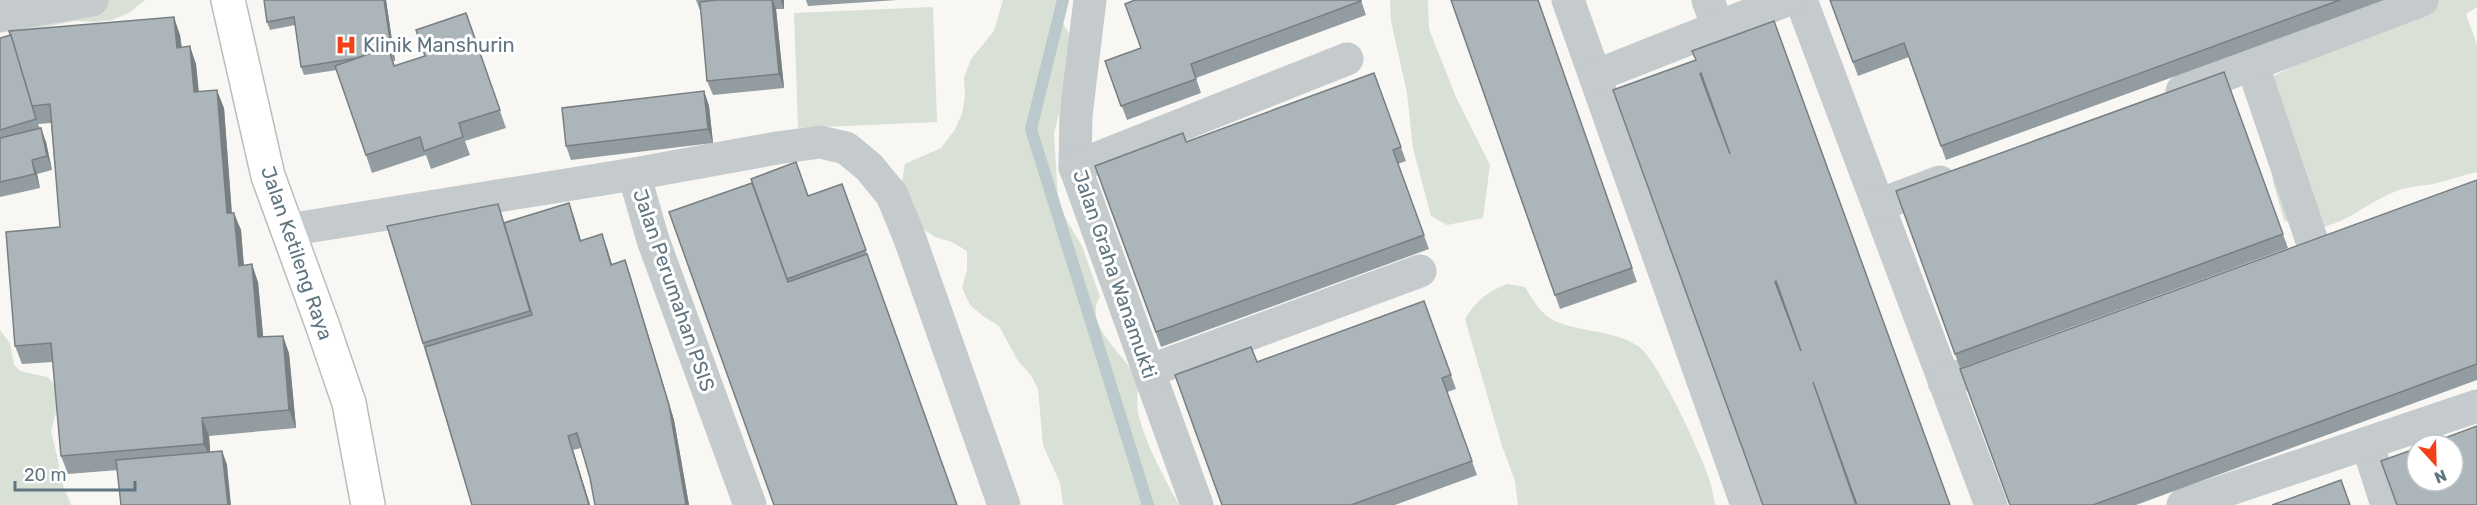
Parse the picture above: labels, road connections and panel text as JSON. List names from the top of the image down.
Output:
{
  "streets": {
    "main road": ["Jalan Ketileng Raya"],
    "street": ["Jalan Graha Wanamukti", "Jalan Perumahan PSIS"]
  },
  "places": {
    "hospital": ["Klinik Manshurin"]
  },
  "scale_bar": "20 m",
  "north": "bottom"
}
